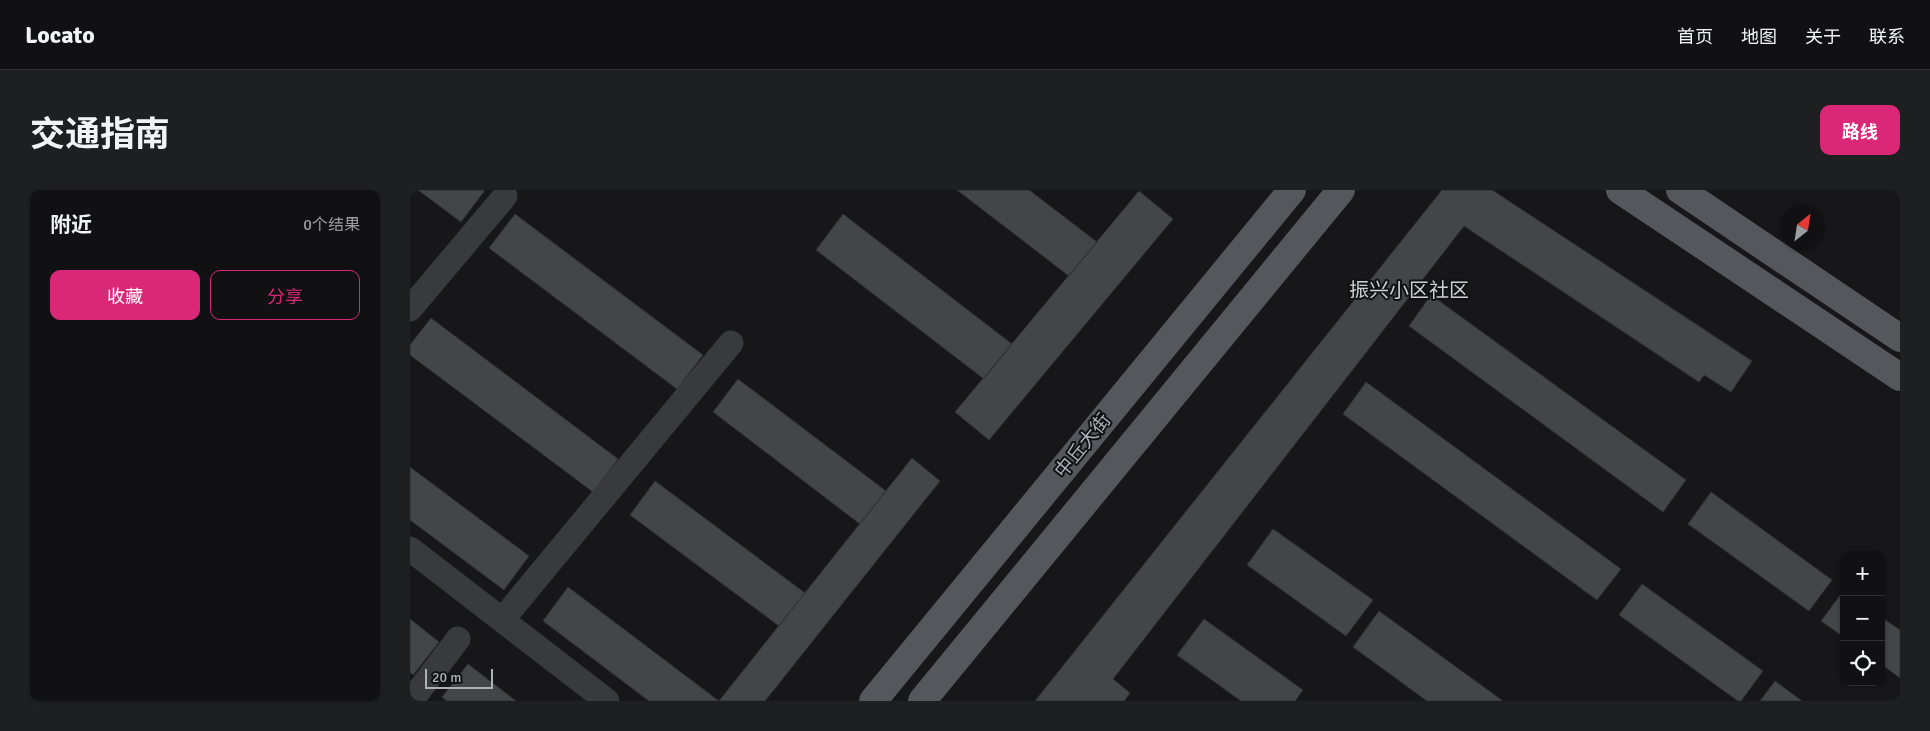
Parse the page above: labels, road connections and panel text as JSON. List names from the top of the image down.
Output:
{
  "streets": {
    "main road": ["中丘大街"]
  },
  "districts": ["振兴小区社区"],
  "scale_bar": "20 m",
  "north": "top right",
  "page": {
    "header": "Locato",
    "nav": [
      "首页",
      "地图",
      "关于",
      "联系"
    ],
    "title": "交通指南",
    "buttons": [
      "路线",
      ["收藏", "分享"]
    ],
    "heading": ["附近", "0个结果"],
    "map_buttons": ["+", "−"],
    "scale": "20 m"
  }
}
